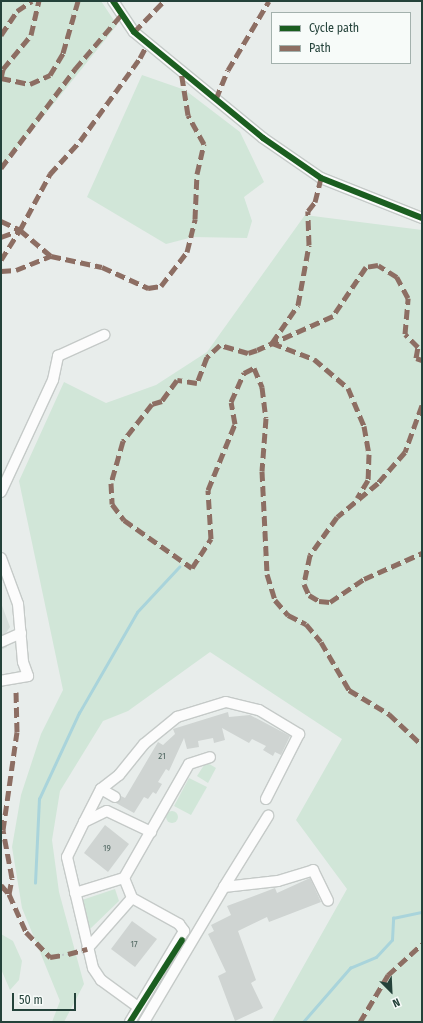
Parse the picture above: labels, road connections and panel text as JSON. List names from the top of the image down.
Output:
{
  "house_numbers": ["21", "19", "17"],
  "legend": ["Cycle path", "Path"],
  "scale_bar": "50 m",
  "north": "bottom right"
}
